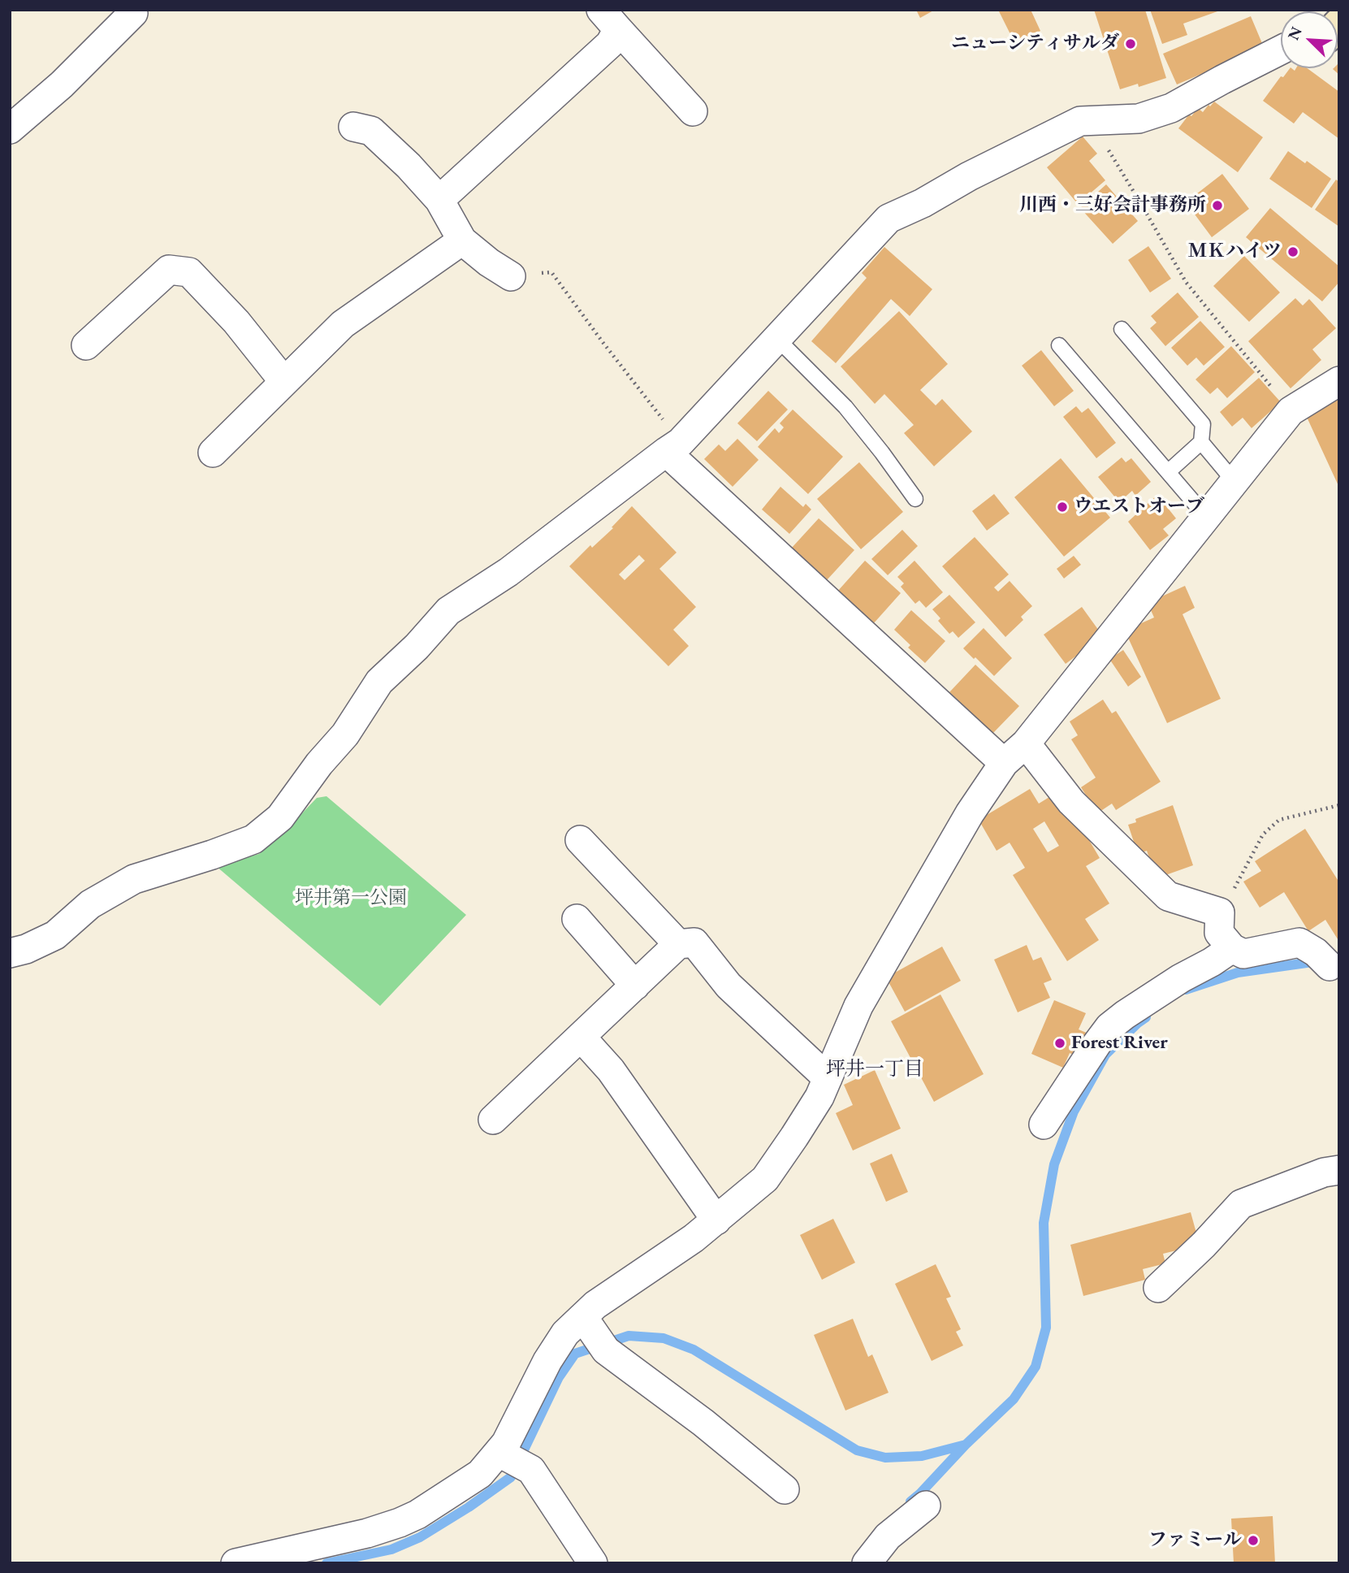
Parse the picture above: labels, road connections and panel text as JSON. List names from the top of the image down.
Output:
{
  "districts": ["坪井一丁目"],
  "parks": ["坪井第一公園"],
  "places": [
    "ニューシティサルダ",
    "川西・三好会計事務所",
    "ＭＫハイツ",
    "ウエストオーブ",
    "Forest River",
    "ファミール"
  ],
  "north": "top left"
}
